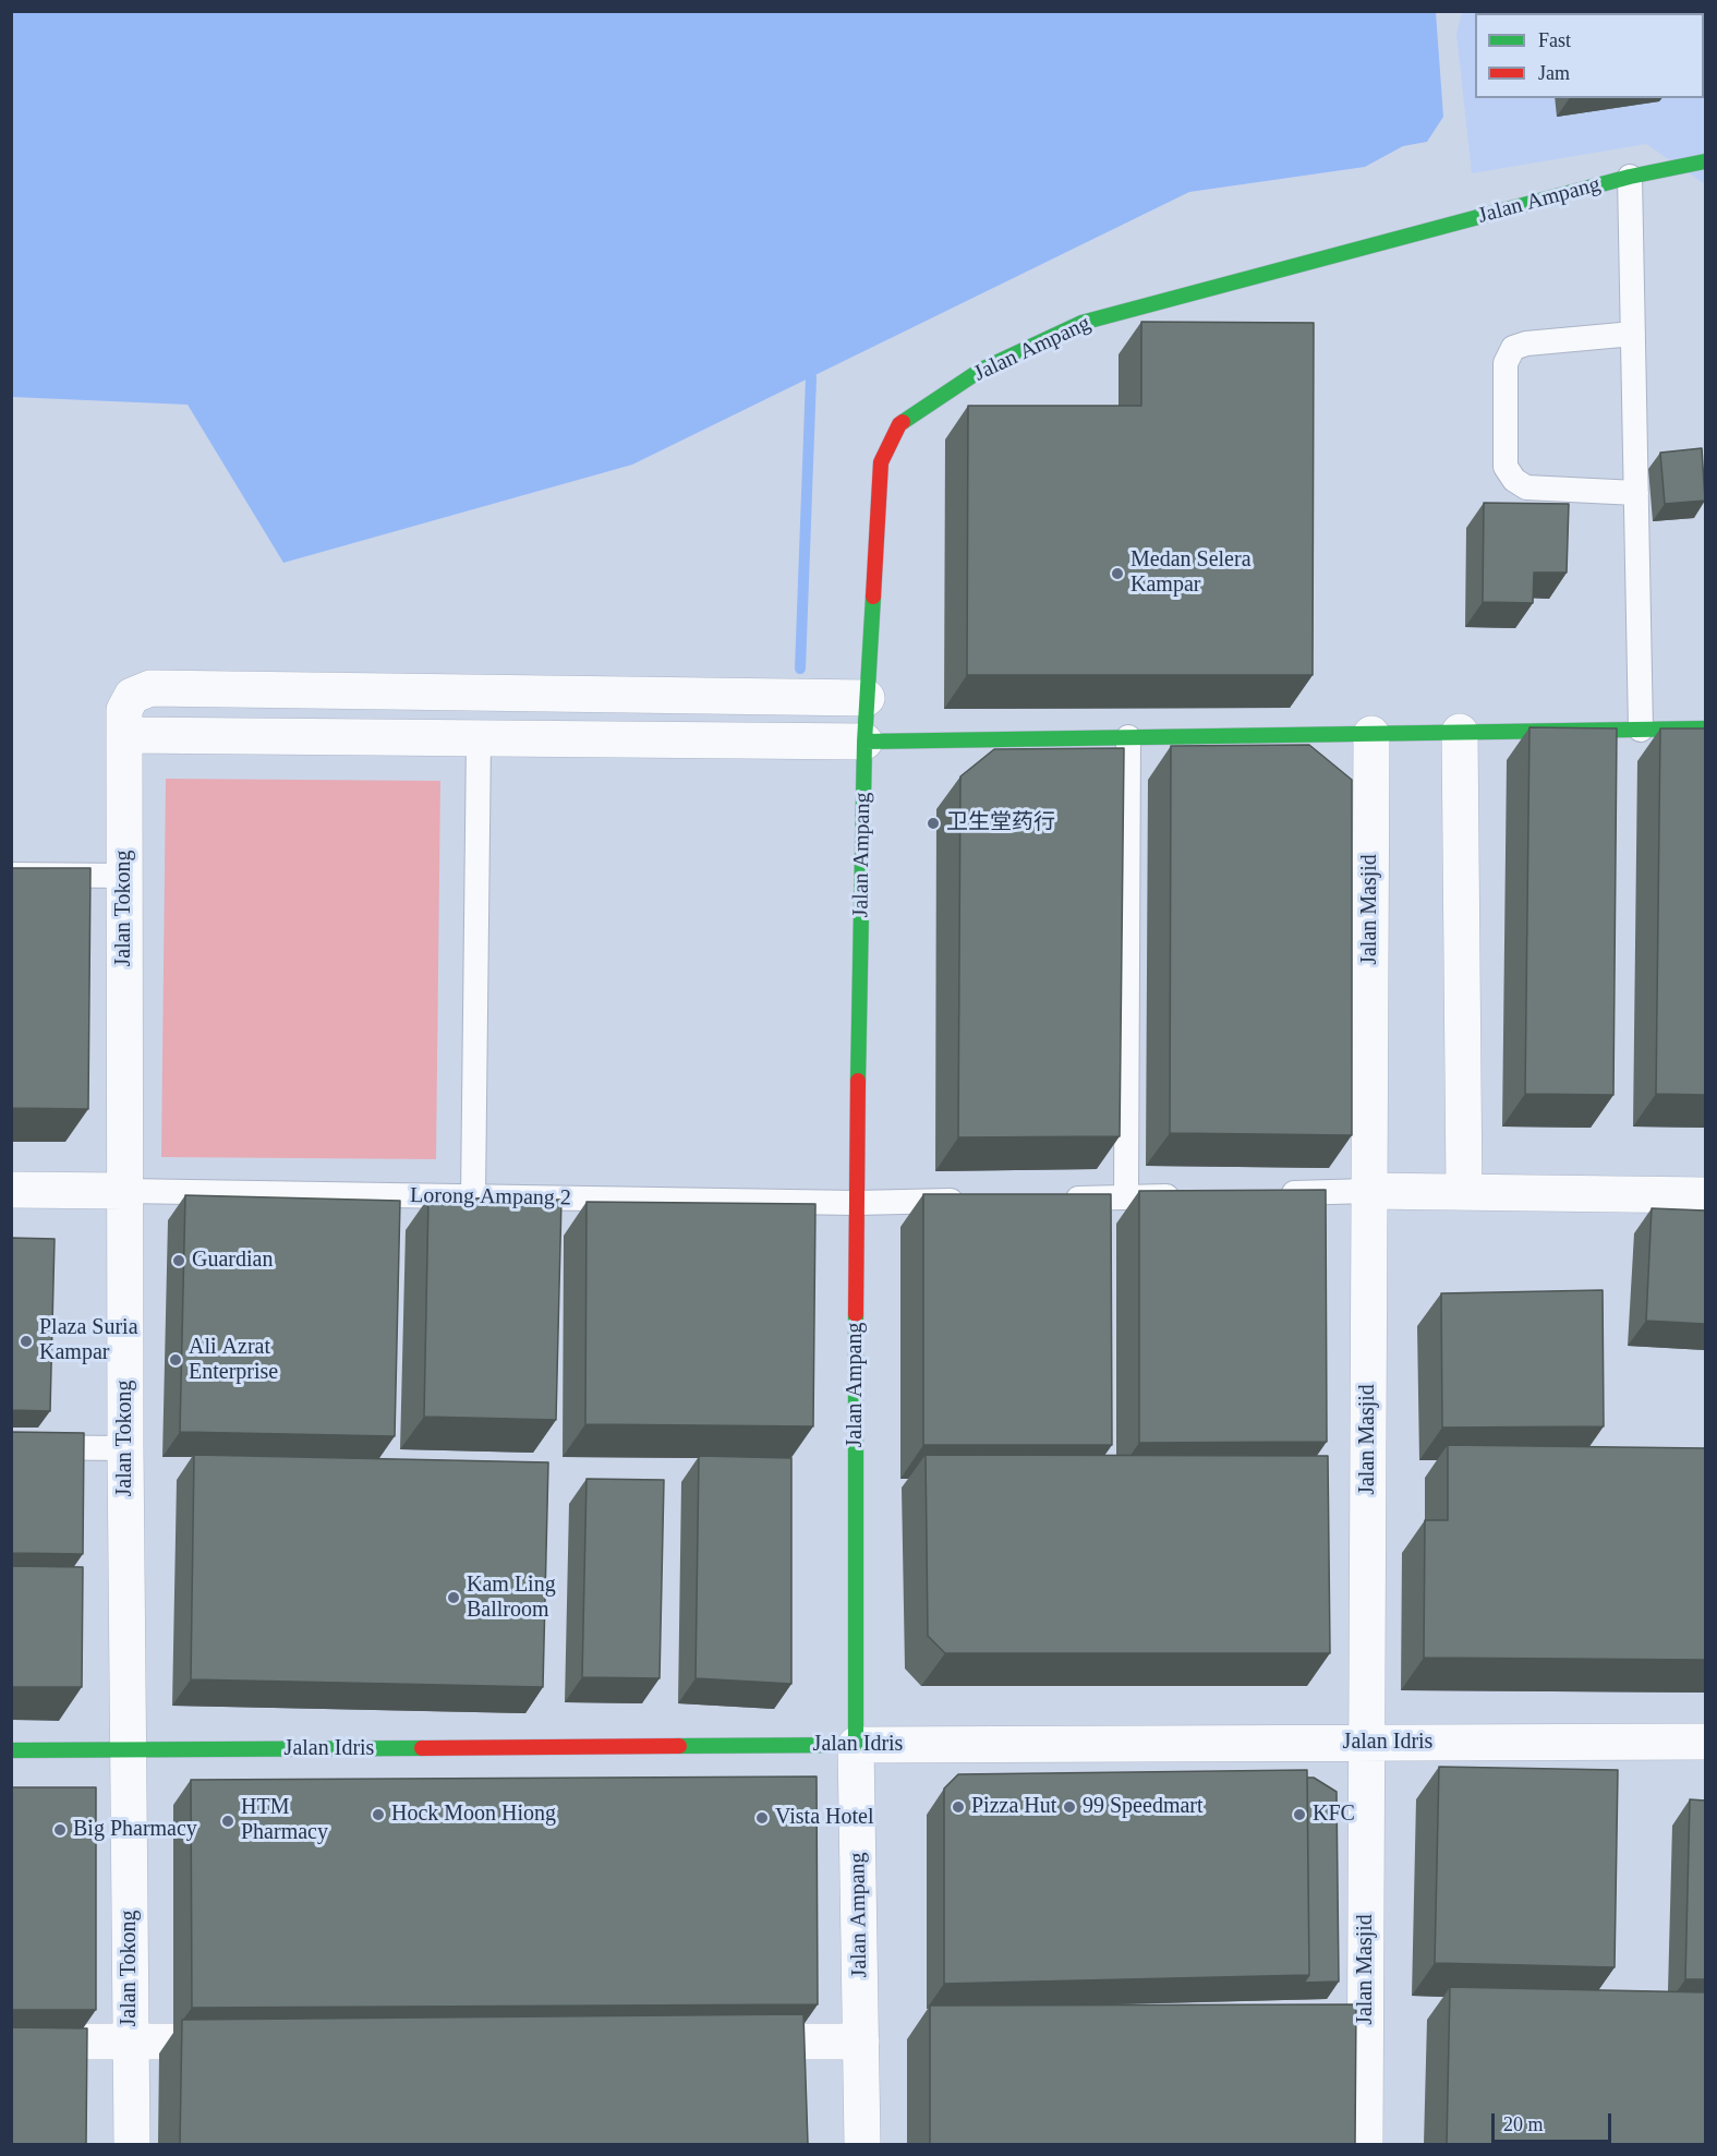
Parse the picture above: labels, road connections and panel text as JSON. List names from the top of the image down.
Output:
{
  "streets": {
    "street": [
      "Jalan Ampang",
      "Jalan Tokong",
      "Jalan Masjid",
      "Jalan Idris"
    ],
    "lane": ["Lorong Ampang 2"]
  },
  "crossings": [
    ["Jalan Ampang", "Jalan Tokong"],
    ["Jalan Ampang", "Lorong Ampang 2"],
    ["Jalan Ampang", "Jalan Idris"],
    ["Jalan Tokong", "Lorong Ampang 2"],
    ["Jalan Tokong", "Jalan Idris"],
    ["Jalan Masjid", "Jalan Idris"]
  ],
  "places": [
    "Medan Selera Kampar",
    "卫生堂药行",
    "Guardian",
    "Plaza Suria Kampar",
    "Ali Azrat Enterprise",
    "Kam Ling Ballroom",
    "Pizza Hut",
    "99 Speedmart",
    "Hock Moon Hiong",
    "KFC",
    "Vista Hotel",
    "HTM Pharmacy",
    "Big Pharmacy"
  ],
  "legend": ["Fast", "Jam"],
  "scale_bar": "20 m"
}
